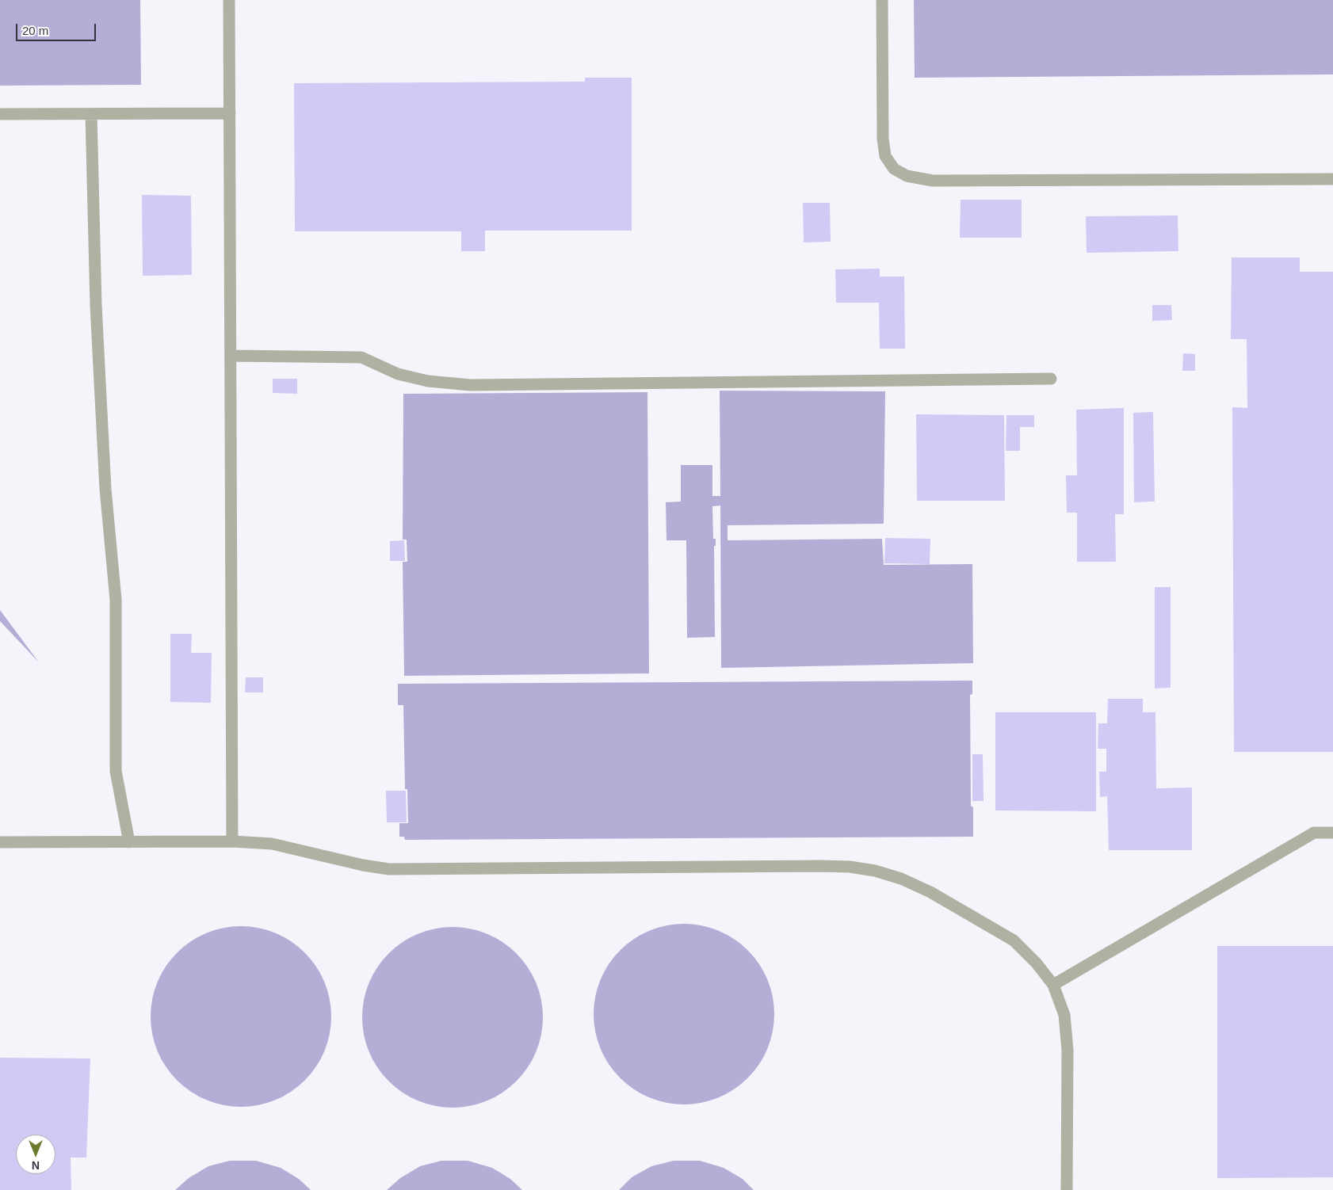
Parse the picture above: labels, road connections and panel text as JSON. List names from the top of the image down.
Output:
{
  "scale_bar": "20 m",
  "north": "bottom"
}
